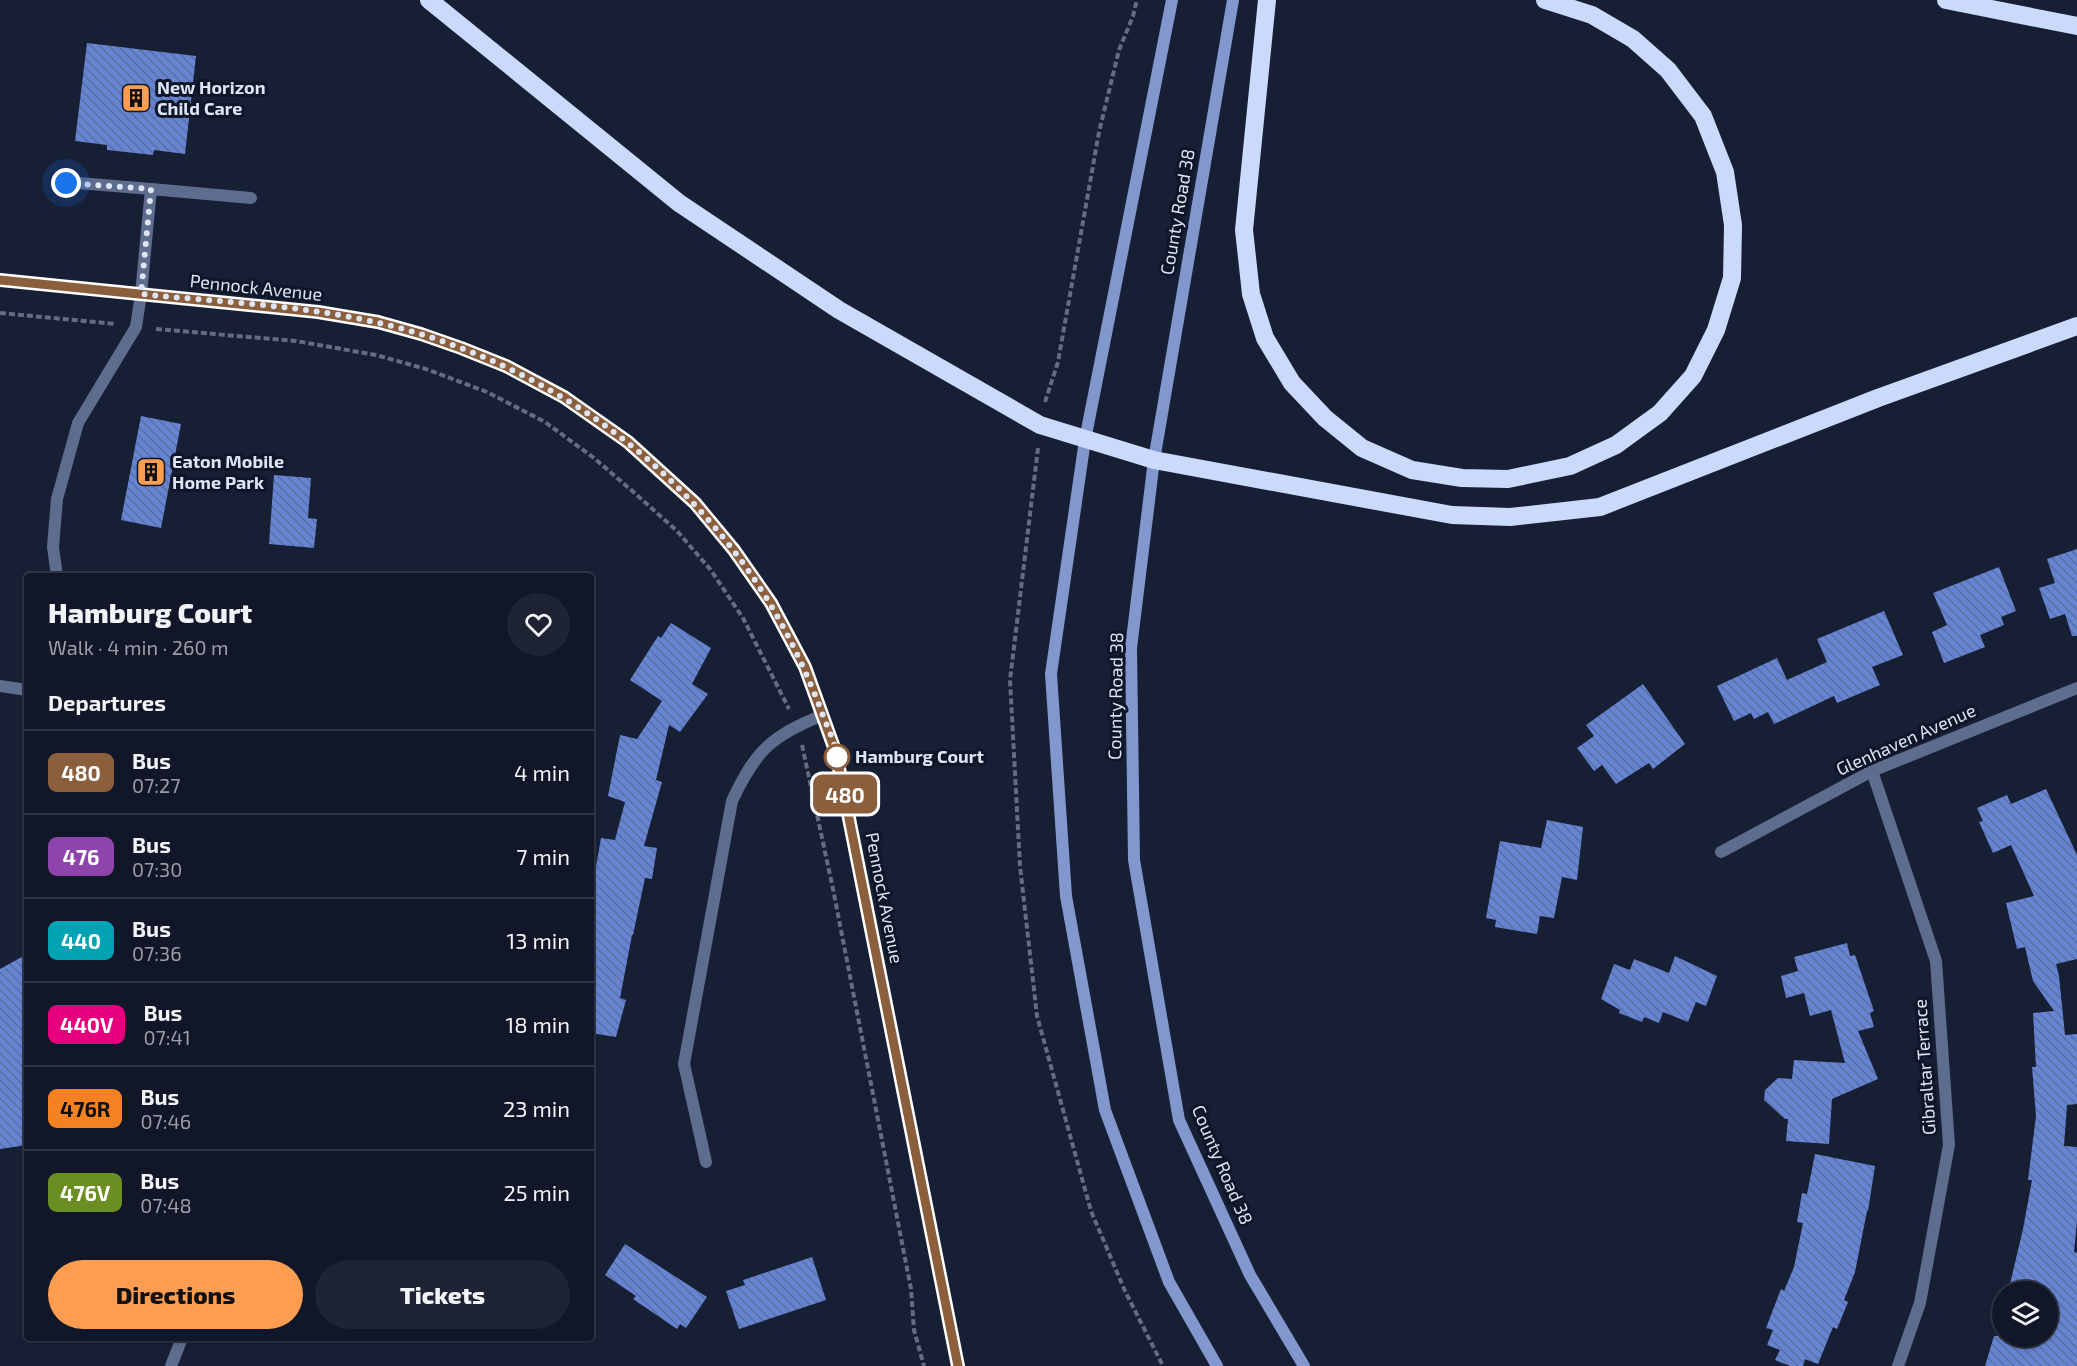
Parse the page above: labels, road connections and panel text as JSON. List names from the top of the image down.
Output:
{
  "streets": {
    "main road": ["County Road 38", "Pennock Avenue"],
    "street": ["Glenhaven Avenue", "Gibraltar Terrace"]
  },
  "crossings": [
    ["Glenhaven Avenue", "Gibraltar Terrace"]
  ],
  "places": {
    "building": ["New Horizon Child Care", "Eaton Mobile Home Park"],
    "other": ["Hamburg Court"]
  },
  "lines": ["bus line 480"],
  "page": {
    "on_map": "480",
    "heading": [
      ["Hamburg Court", "Walk · 4 min · 260 m"],
      "Departures"
    ],
    "list": [
      {
        "mark": "480",
        "name": "Bus",
        "note": "07:27",
        "value": "4 min"
      },
      {
        "mark": "476",
        "name": "Bus",
        "note": "07:30",
        "value": "7 min"
      },
      {
        "mark": "440",
        "name": "Bus",
        "note": "07:36",
        "value": "13 min"
      },
      {
        "mark": "440V",
        "name": "Bus",
        "note": "07:41",
        "value": "18 min"
      },
      {
        "mark": "476R",
        "name": "Bus",
        "note": "07:46",
        "value": "23 min"
      },
      {
        "mark": "476V",
        "name": "Bus",
        "note": "07:48",
        "value": "25 min"
      }
    ],
    "buttons": ["Directions", "Tickets"]
  }
}
